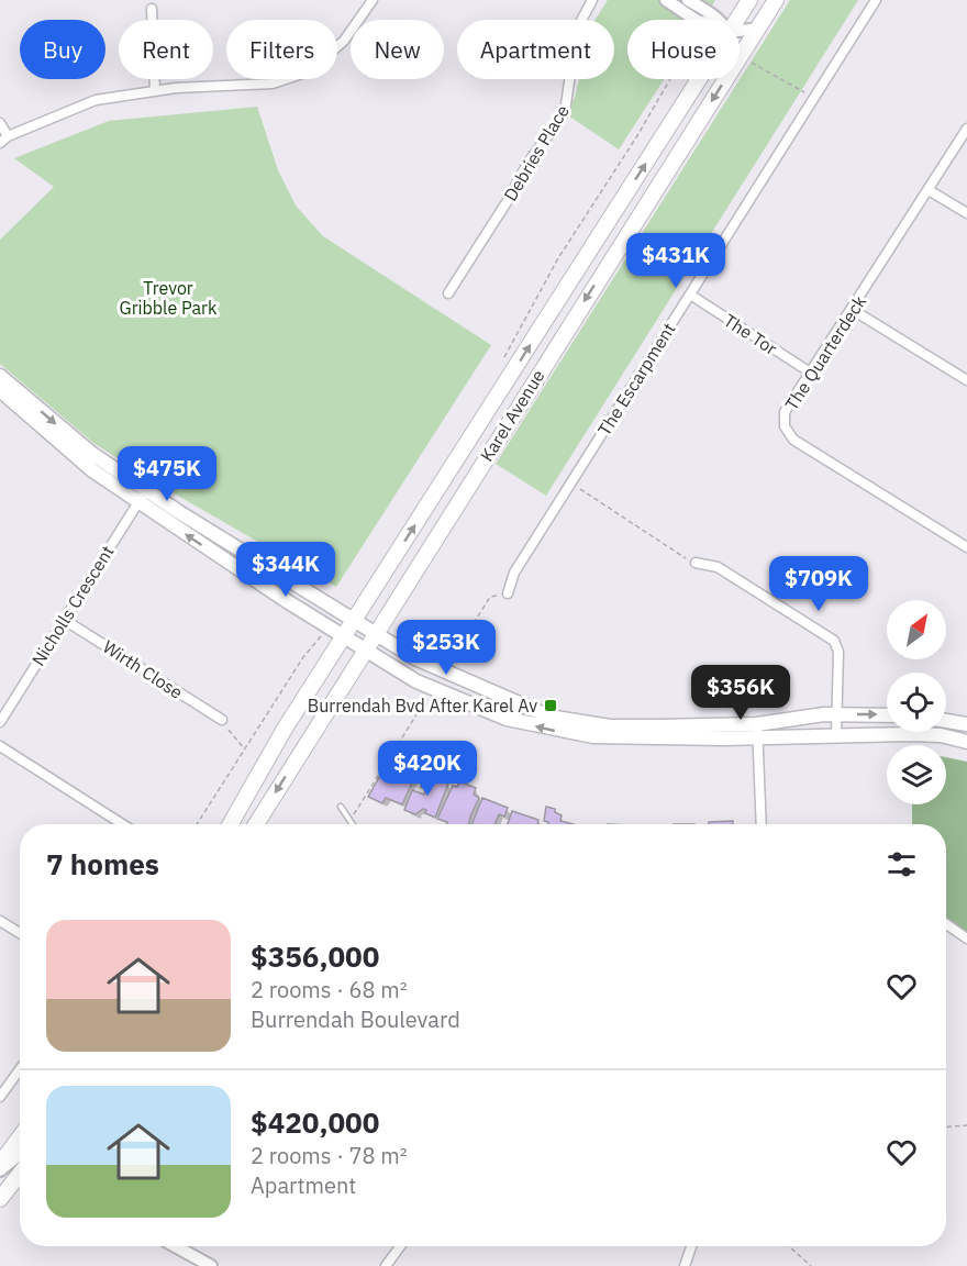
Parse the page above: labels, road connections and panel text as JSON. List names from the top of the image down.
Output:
{
  "streets": {
    "main road": ["Karel Avenue"],
    "street": [
      "Debries Place",
      "The Tor",
      "The Quarterdeck",
      "The Escarpment",
      "Nicholls Crescent",
      "Wirth Close"
    ]
  },
  "crossings": [
    ["The Tor", "The Quarterdeck"],
    ["The Tor", "The Escarpment"],
    ["Nicholls Crescent", "Wirth Close"]
  ],
  "parks": ["Trevor Gribble Park"],
  "places": {
    "transit": ["Burrendah Bvd After Karel Av"]
  },
  "north": "top right",
  "page": {
    "chip": [
      "Buy",
      "Rent",
      "Filters",
      "New",
      "Apartment",
      "House"
    ],
    "price": [
      "$431K",
      "$475K",
      "$344K",
      "$709K",
      "$253K",
      "$356K",
      "$420K"
    ],
    "heading": "7 homes",
    "list": [
      {
        "name": "$356,000",
        "note": "2 rooms · 68 m² · Burrendah Boulevard"
      },
      {
        "name": "$420,000",
        "note": "2 rooms · 78 m² · Apartment"
      }
    ]
  }
}
